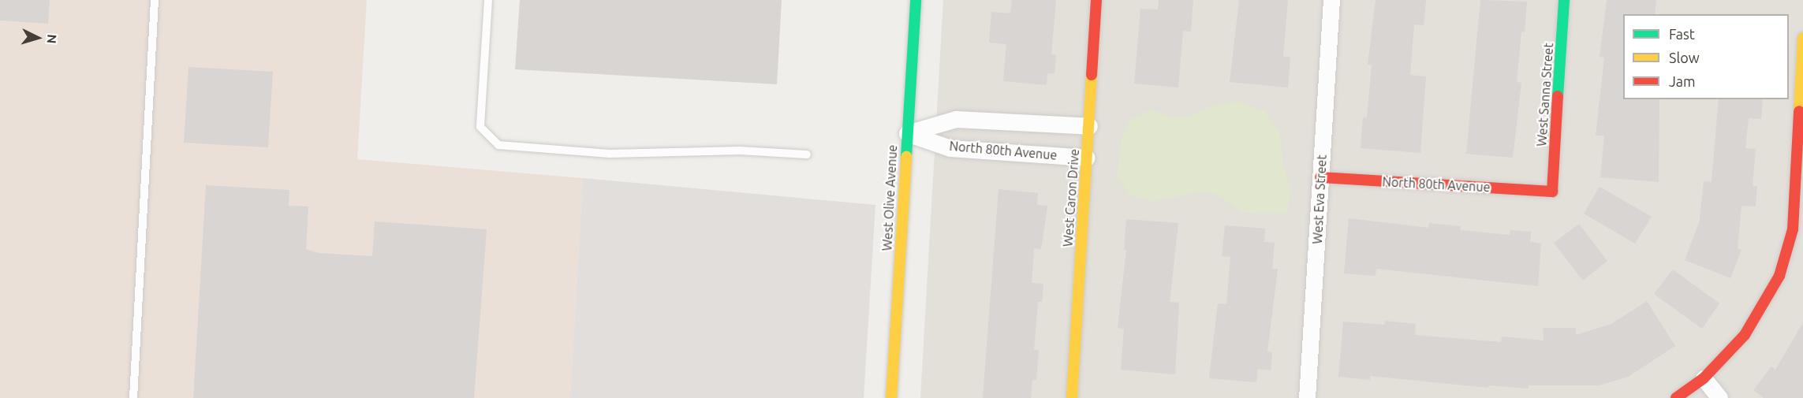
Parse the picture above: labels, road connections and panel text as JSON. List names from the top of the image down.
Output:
{
  "streets": {
    "street": [
      "West Sanna Street",
      "North 80th Avenue",
      "West Olive Avenue",
      "West Caron Drive",
      "West Eva Street"
    ]
  },
  "crossings": [
    ["West Sanna Street", "North 80th Avenue"],
    ["North 80th Avenue", "West Olive Avenue"],
    ["North 80th Avenue", "West Caron Drive"],
    ["North 80th Avenue", "West Eva Street"]
  ],
  "legend": ["Fast", "Slow", "Jam"],
  "north": "right"
}
